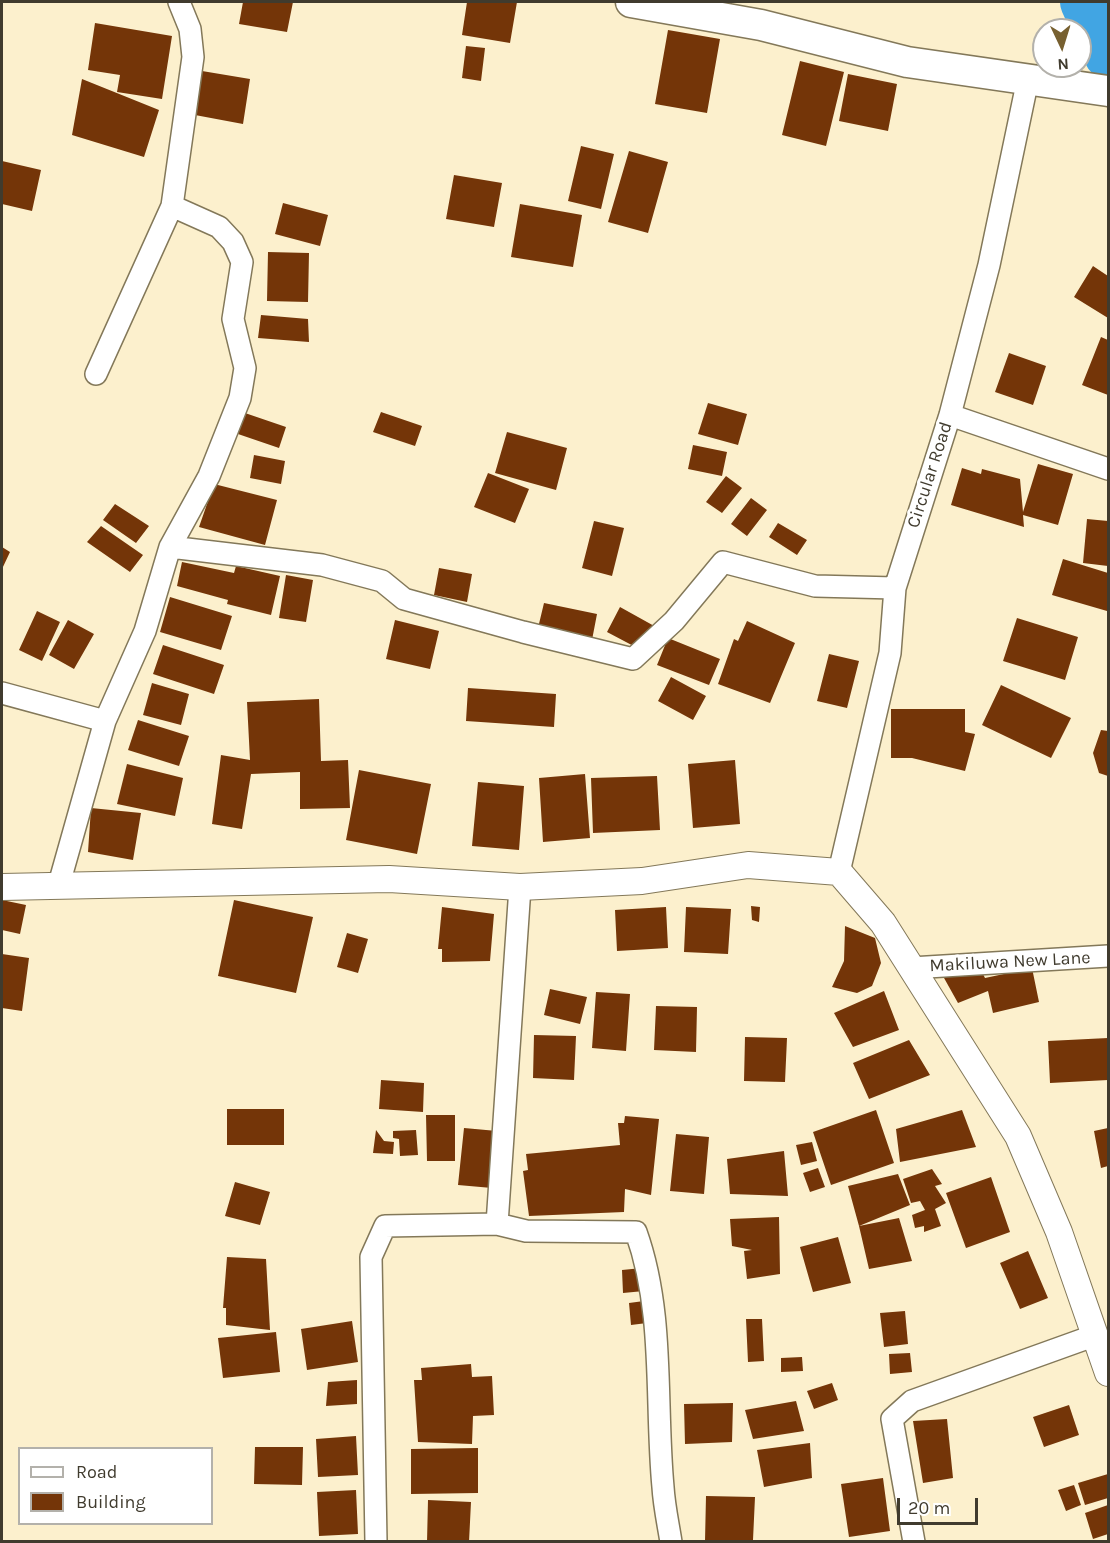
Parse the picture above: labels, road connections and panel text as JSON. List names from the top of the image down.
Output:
{
  "streets": {
    "street": ["Circular Road", "Makiluwa New Lane"]
  },
  "legend": ["Road", "Building"],
  "scale_bar": "20 m",
  "north": "bottom"
}
